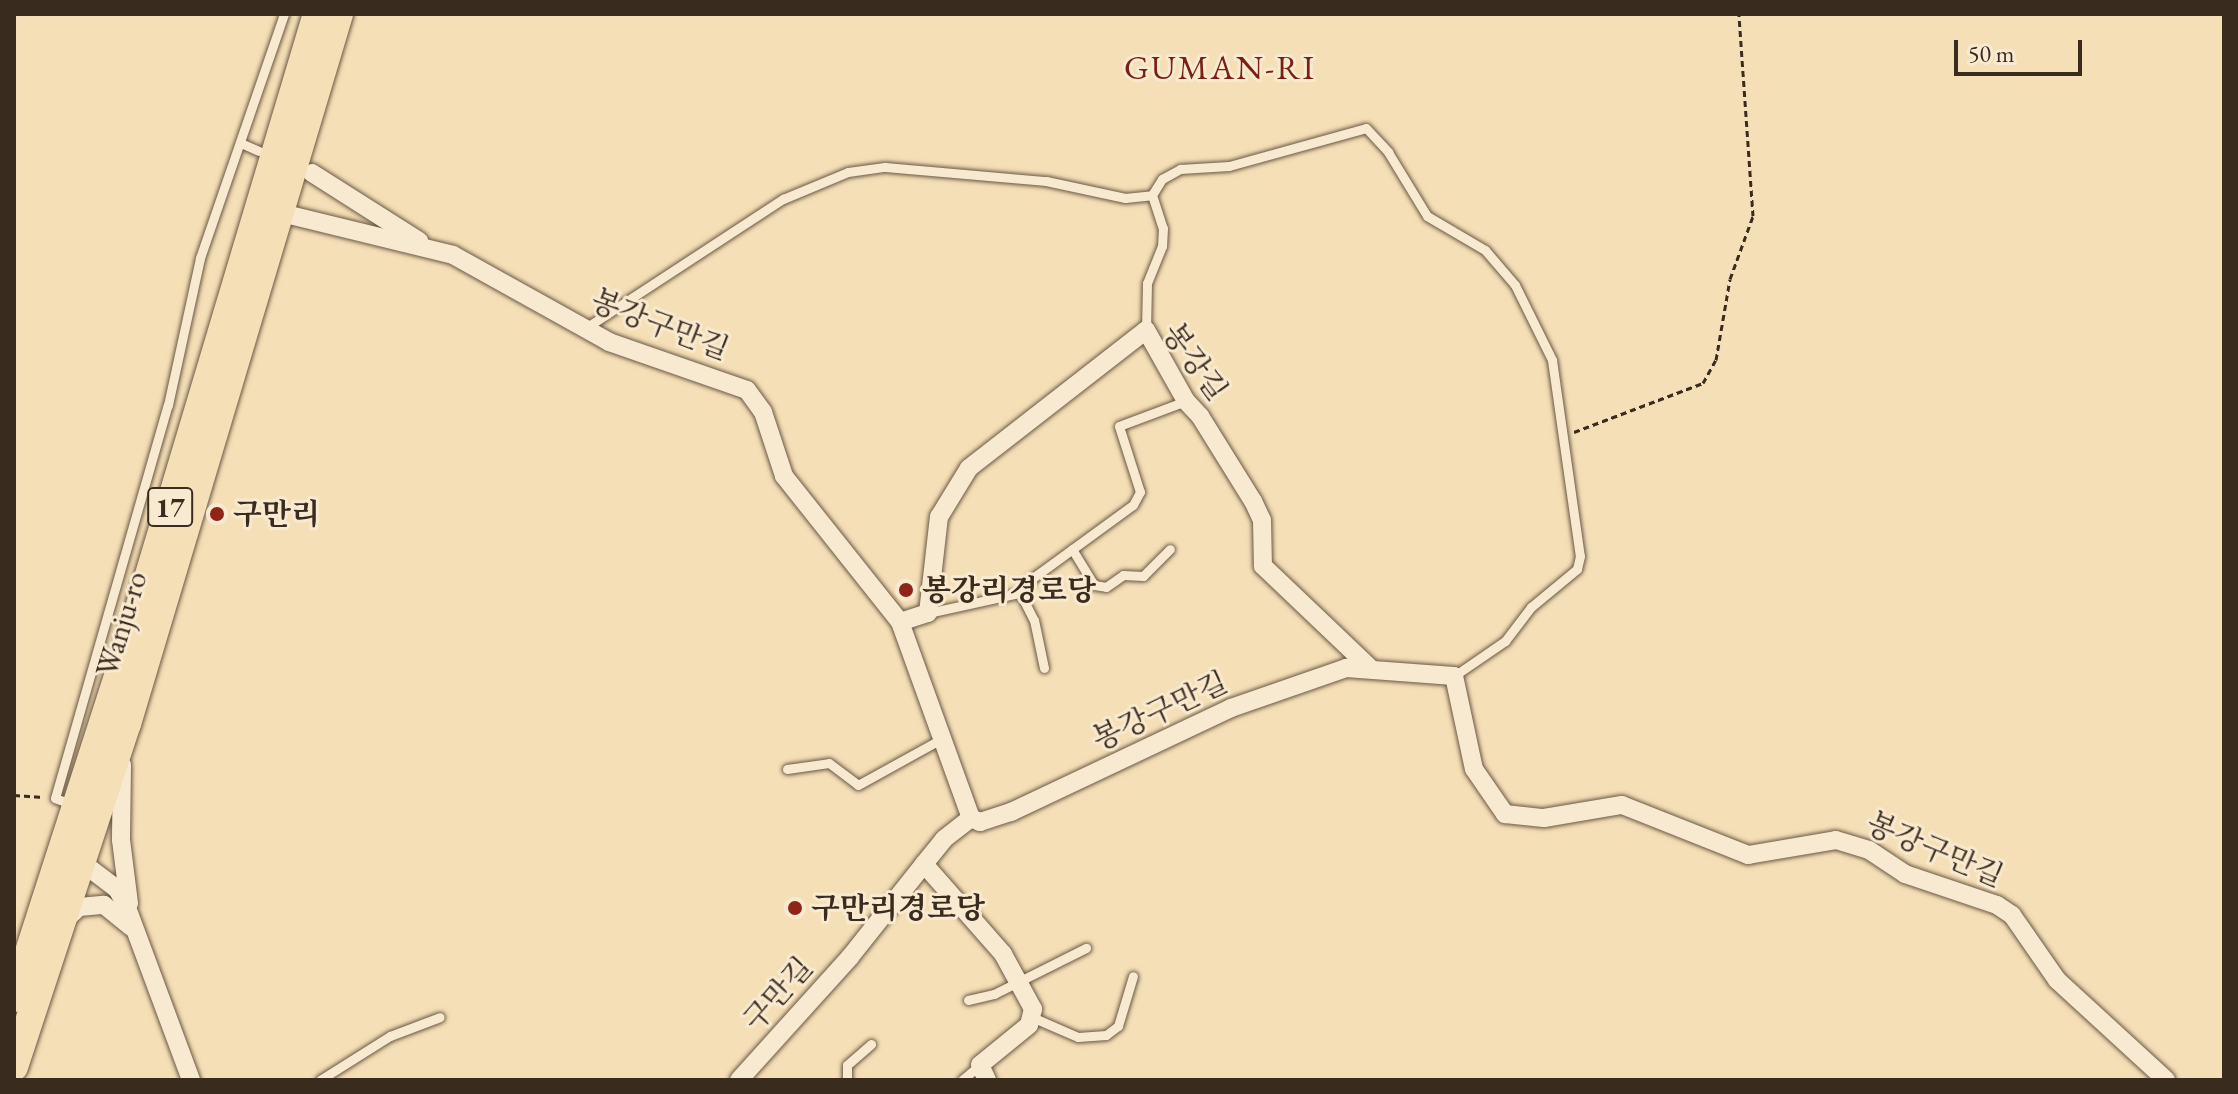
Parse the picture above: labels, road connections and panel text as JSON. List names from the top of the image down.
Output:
{
  "streets": {
    "main road": ["17", "Wanju-ro"],
    "street": ["봉강구만길", "봉강길", "구만길"]
  },
  "crossings": [
    ["봉강구만길", "봉강길"],
    ["봉강구만길", "Wanju-ro"],
    ["봉강구만길", "구만길"]
  ],
  "districts": ["GUMAN-RI"],
  "places": ["구만리", "봉강리경로당", "구만리경로당"],
  "scale_bar": "50 m"
}
